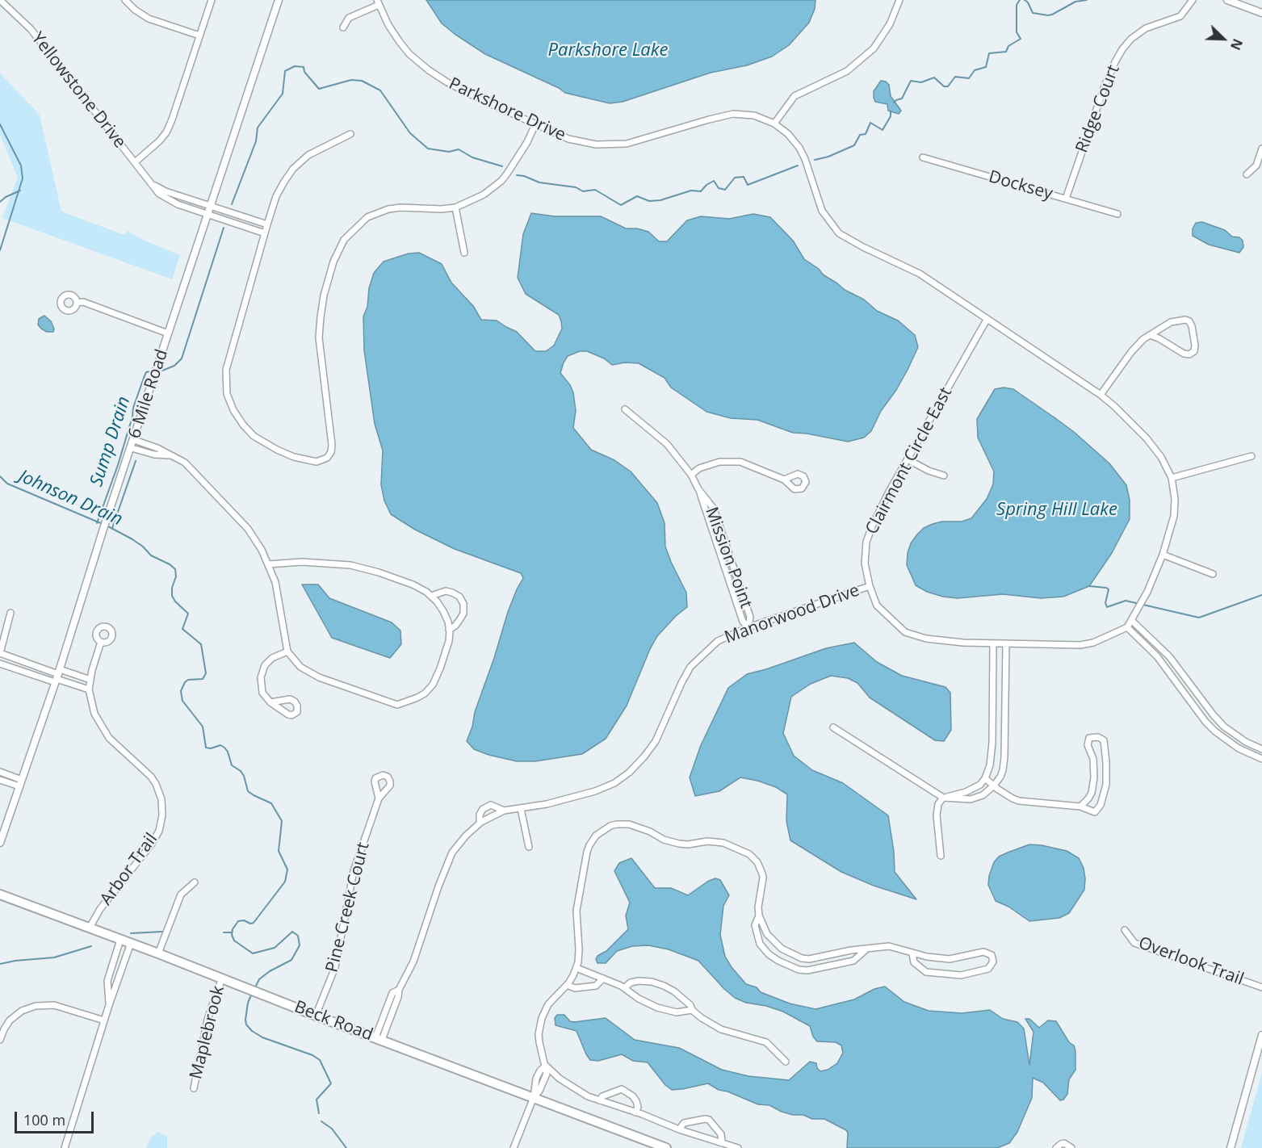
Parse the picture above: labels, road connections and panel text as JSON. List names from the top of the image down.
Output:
{
  "streets": {
    "main road": ["Beck Road"],
    "street": [
      "Yellowstone Drive",
      "Ridge Court",
      "Parkshore Drive",
      "Docksey",
      "6 Mile Road",
      "Clairmont Circle East",
      "Mission Point",
      "Manorwood Drive",
      "Arbor Trail",
      "Pine Creek Court",
      "Overlook Trail",
      "Maplebrook"
    ]
  },
  "crossings": [
    ["Yellowstone Drive", "6 Mile Road"],
    ["Ridge Court", "Docksey"],
    ["Parkshore Drive", "Clairmont Circle East"],
    ["Clairmont Circle East", "Manorwood Drive"],
    ["Mission Point", "Manorwood Drive"],
    ["Manorwood Drive", "Beck Road"],
    ["Arbor Trail", "Beck Road"],
    ["Pine Creek Court", "Beck Road"],
    ["Beck Road", "Maplebrook"]
  ],
  "water": [
    "Parkshore Lake",
    "Sump Drain",
    "Johnson Drain",
    "Spring Hill Lake"
  ],
  "scale_bar": "100 m",
  "north": "bottom right"
}
